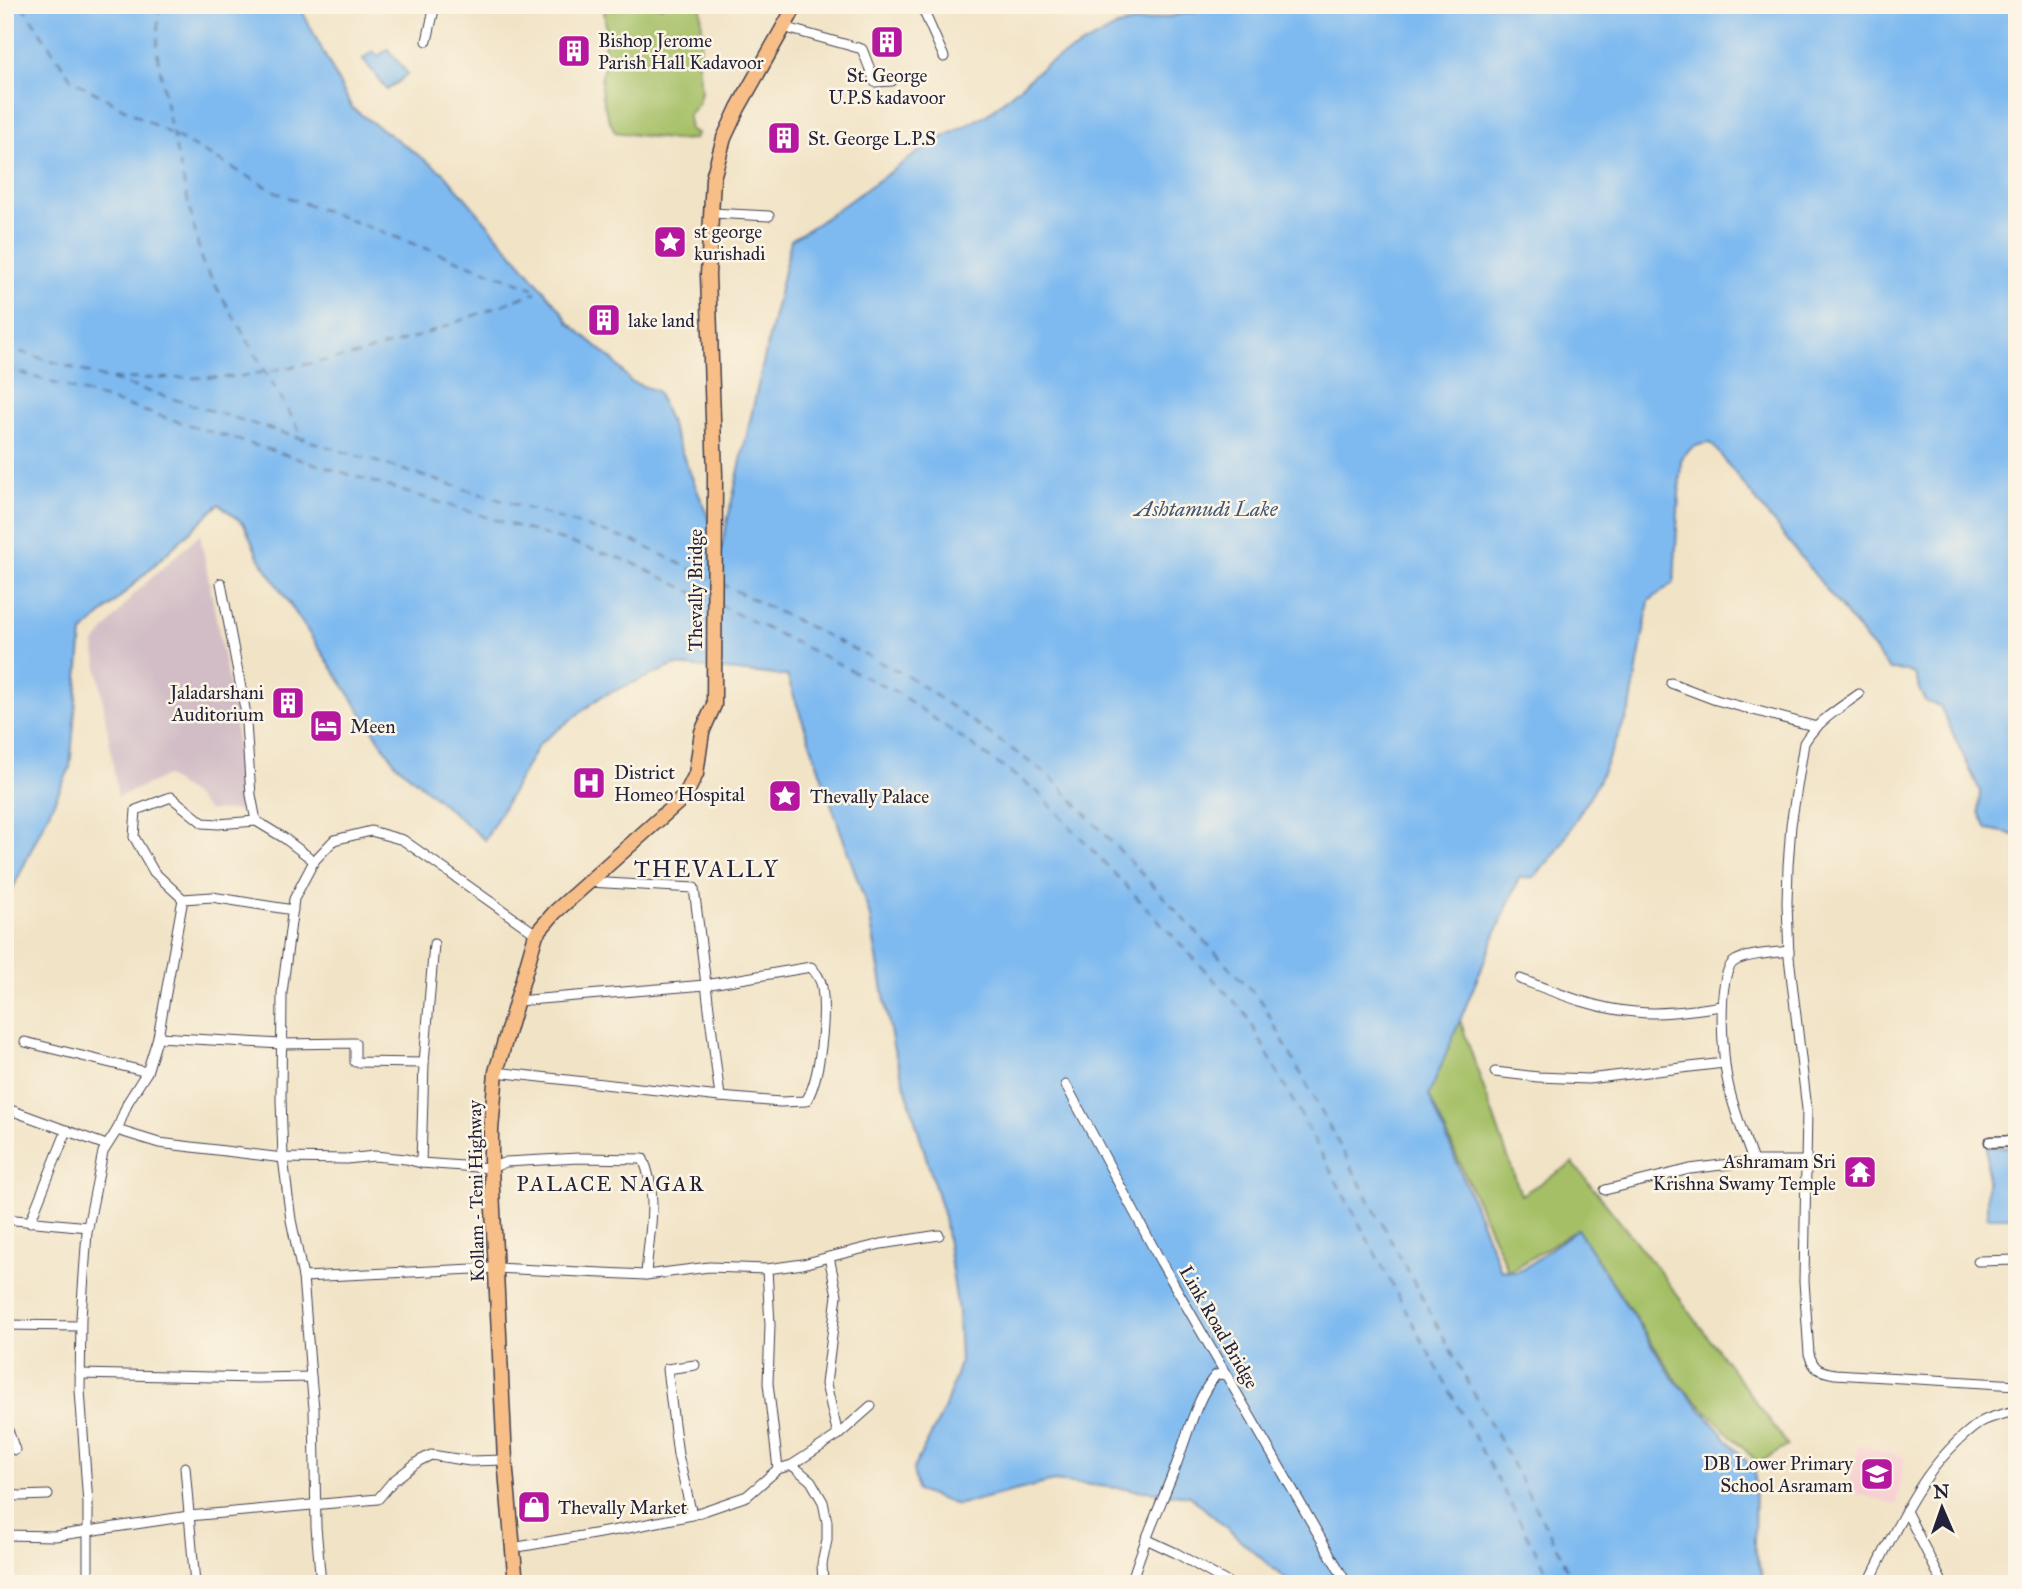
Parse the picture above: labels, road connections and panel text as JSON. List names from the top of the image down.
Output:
{
  "streets": {
    "main road": ["Thevally Bridge", "Kollam - Teni Highway"],
    "street": ["Link Road Bridge"]
  },
  "crossings": [
    ["Thevally Bridge", "Kollam - Teni Highway"]
  ],
  "districts": ["THEVALLY", "PALACE NAGAR"],
  "water": ["Ashtamudi Lake"],
  "places": {
    "building": [
      "St. George U.P.S kadavoor",
      "Bishop Jerome Parish Hall Kadavoor",
      "St. George L.P.S",
      "lake land",
      "Jaladarshani Auditorium"
    ],
    "place": ["st george kurishadi", "Thevally Palace"],
    "hotel": ["Meen"],
    "hospital": ["District Homeo Hospital"],
    "temple": ["Ashramam Sri Krishna Swamy Temple"],
    "school or university": ["DB Lower Primary School Asramam"],
    "shop": ["Thevally Market"]
  },
  "north": "top"
}
